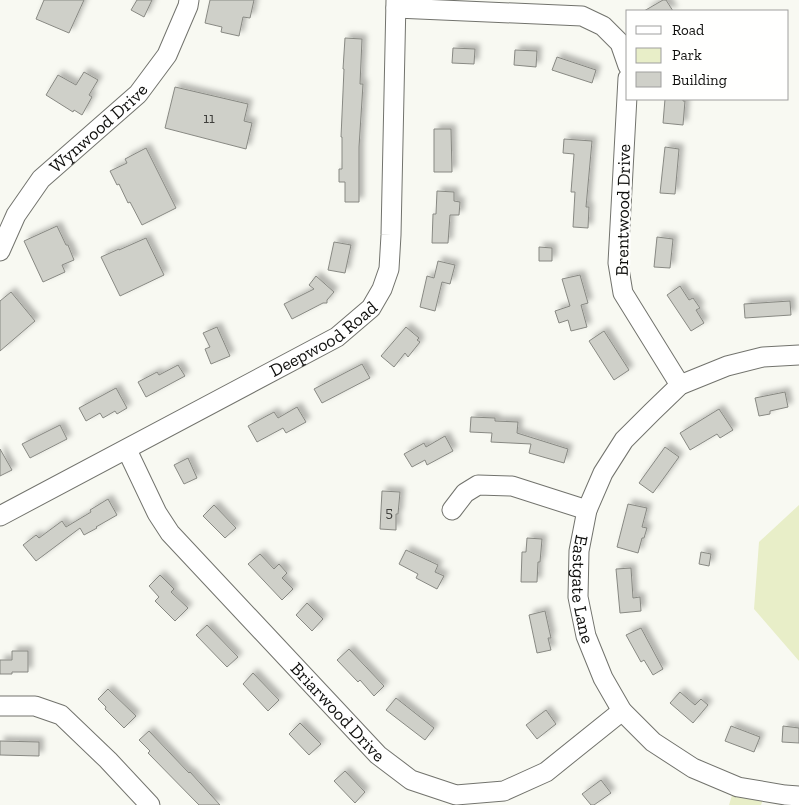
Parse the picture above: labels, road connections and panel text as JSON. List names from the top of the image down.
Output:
{
  "streets": {
    "street": [
      "Wynwood Drive",
      "Brentwood Drive",
      "Deepwood Road",
      "Eastgate Lane",
      "Briarwood Drive"
    ]
  },
  "crossings": [
    ["Brentwood Drive", "Eastgate Lane"],
    ["Deepwood Road", "Briarwood Drive"],
    ["Eastgate Lane", "Briarwood Drive"]
  ],
  "house_numbers": ["11", "5"],
  "legend": ["Road", "Park", "Building"]
}
